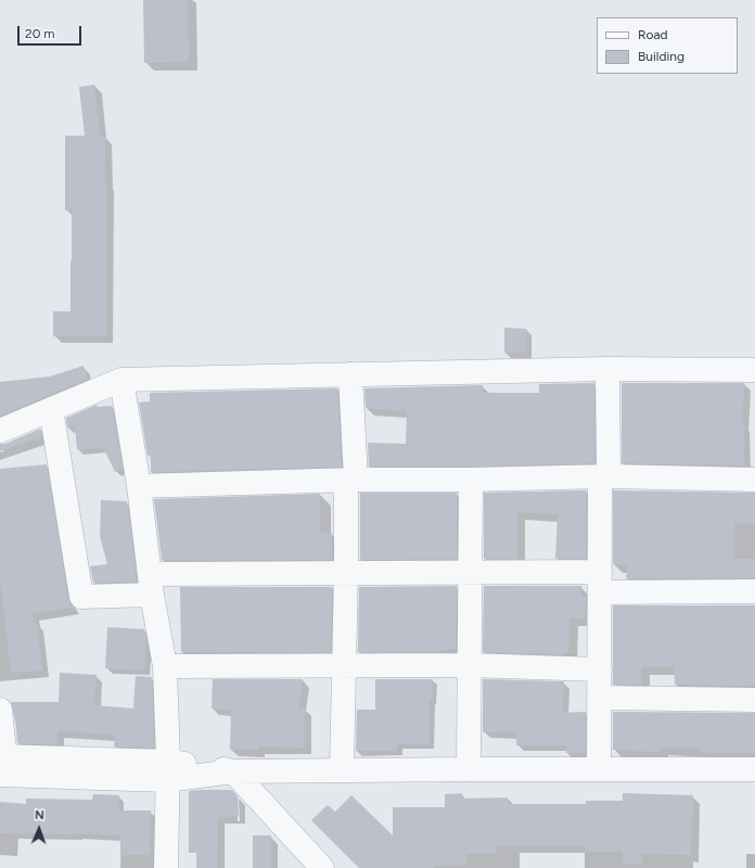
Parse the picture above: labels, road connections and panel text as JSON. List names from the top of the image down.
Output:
{
  "legend": ["Road", "Building"],
  "scale_bar": "20 m",
  "north": "top"
}
